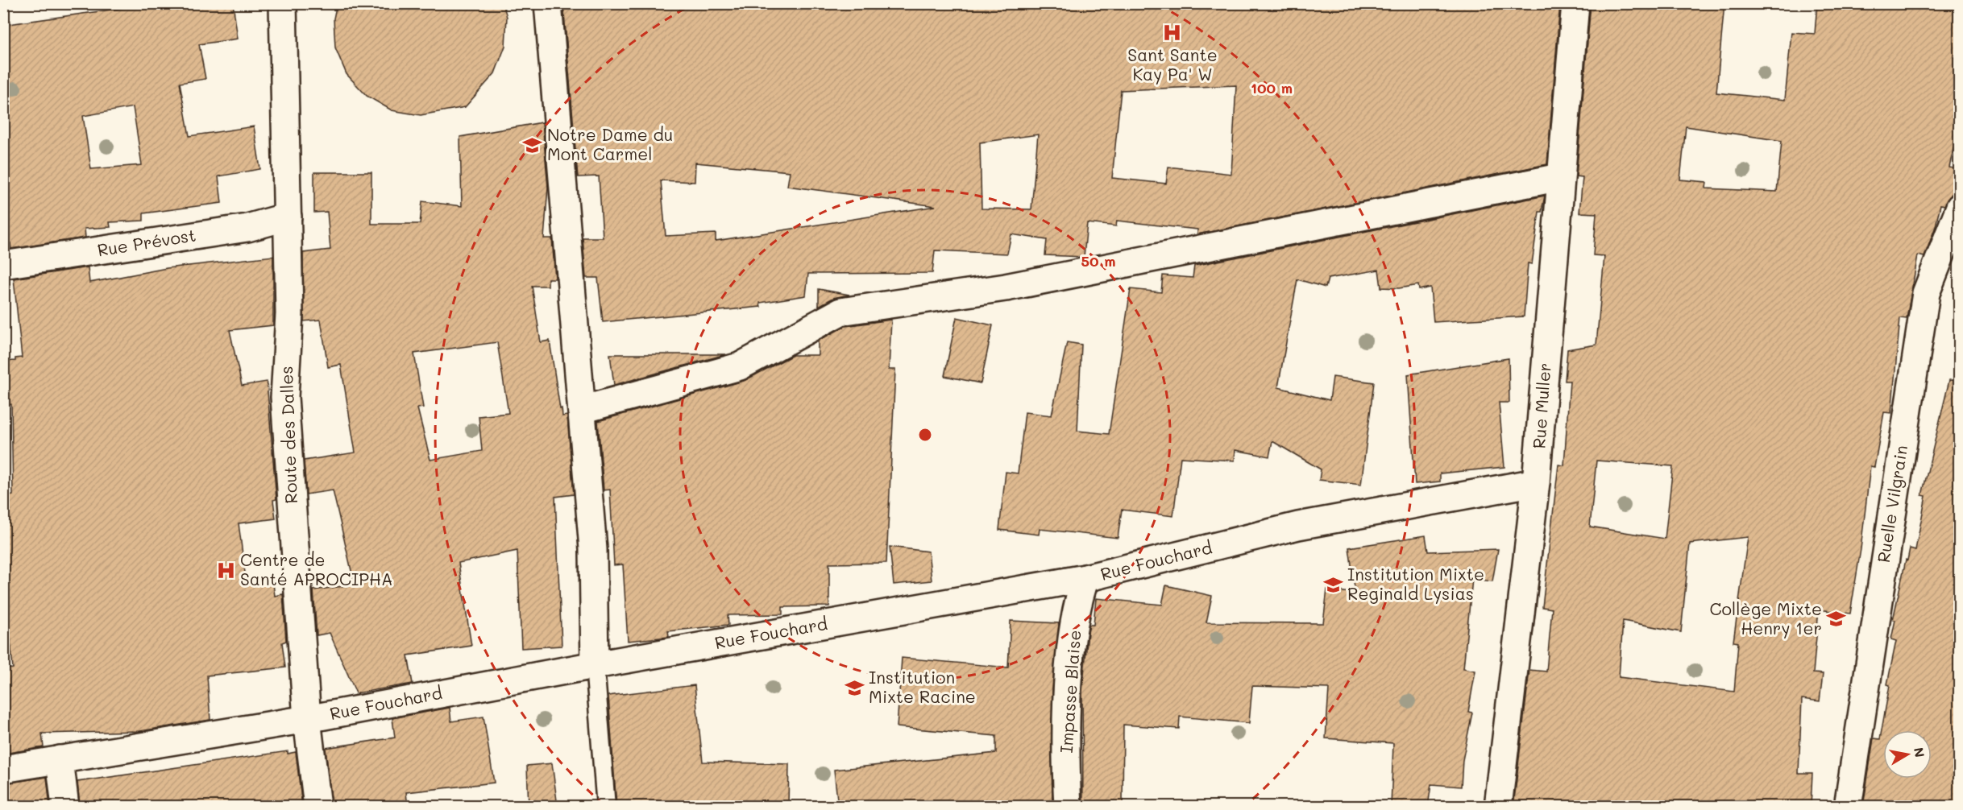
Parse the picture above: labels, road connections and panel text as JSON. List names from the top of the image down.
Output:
{
  "streets": {
    "street": [
      "Rue Prévost",
      "Rue Muller",
      "Route des Dalles",
      "Ruelle Vilgrain",
      "Rue Fouchard",
      "Impasse Blaise"
    ]
  },
  "crossings": [
    ["Rue Prévost", "Route des Dalles"],
    ["Rue Muller", "Rue Fouchard"],
    ["Route des Dalles", "Rue Fouchard"],
    ["Rue Fouchard", "Impasse Blaise"]
  ],
  "places": {
    "hospital": ["Sant Sante Kay Pa' W", "Centre de Santé APROCIPHA"],
    "school or university": [
      "Notre Dame du Mont Carmel",
      "Institution Mixte Reginald Lysias",
      "Collège Mixte Henry 1er",
      "Institution Mixte Racine"
    ]
  },
  "north": "right",
  "rings": ["100 m", "50 m"]
}
